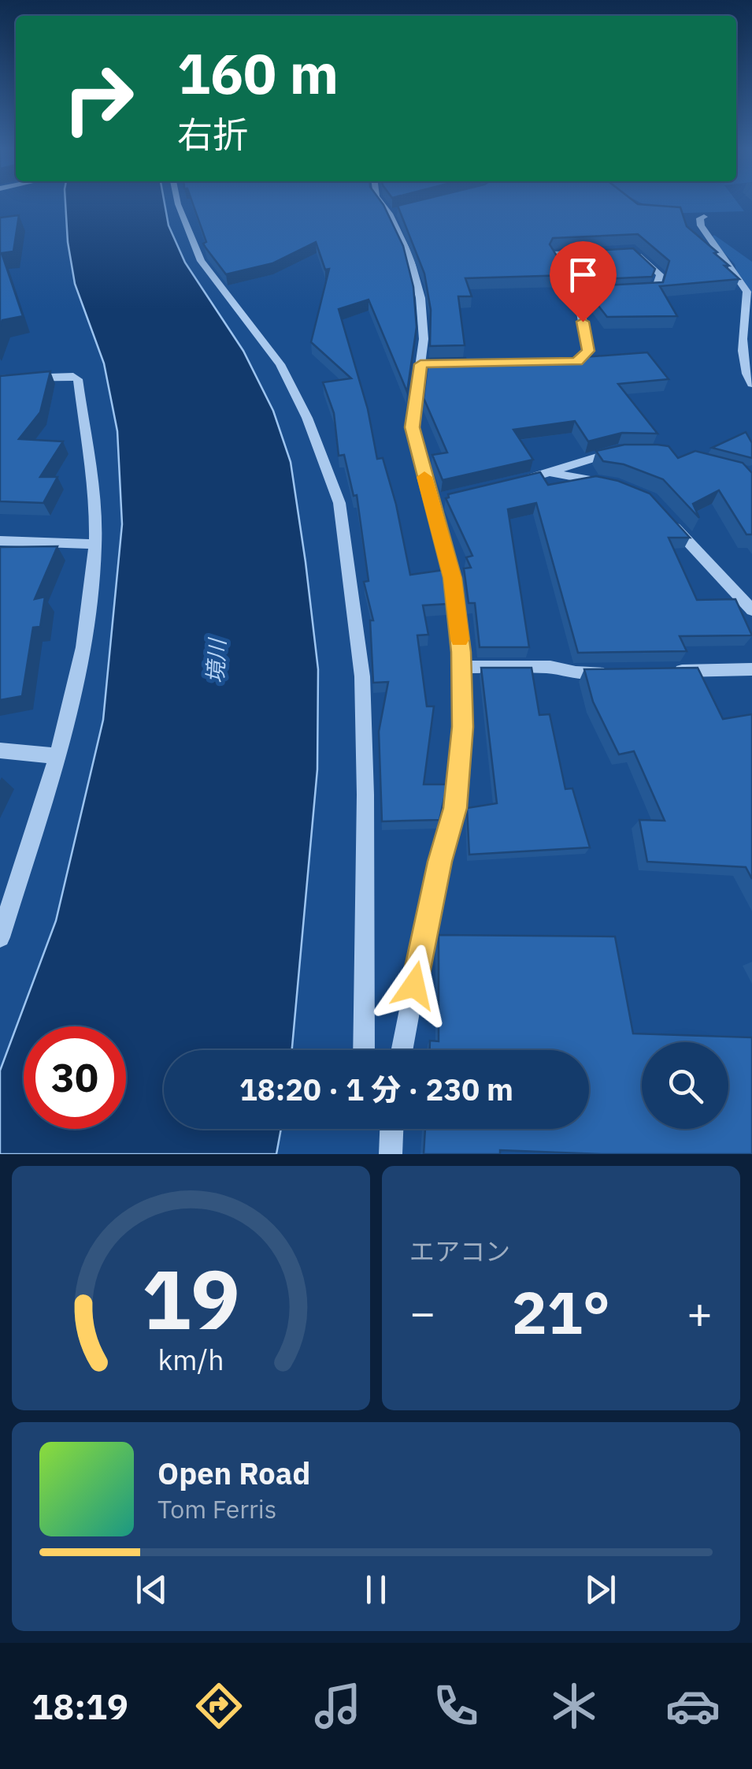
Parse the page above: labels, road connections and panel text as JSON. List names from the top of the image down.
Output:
{
  "water": ["境川"],
  "page": {
    "turn": ["160 m", "右折"],
    "limit": "30",
    "trip": "18:20 · 1 分 · 230 m",
    "tile": "エアコン",
    "heat": ["−", "21°", "+"],
    "song": ["Open Road", "Tom Ferris"],
    "tabs": "18:19",
    "gauge": ["19", "km/h"]
  }
}
